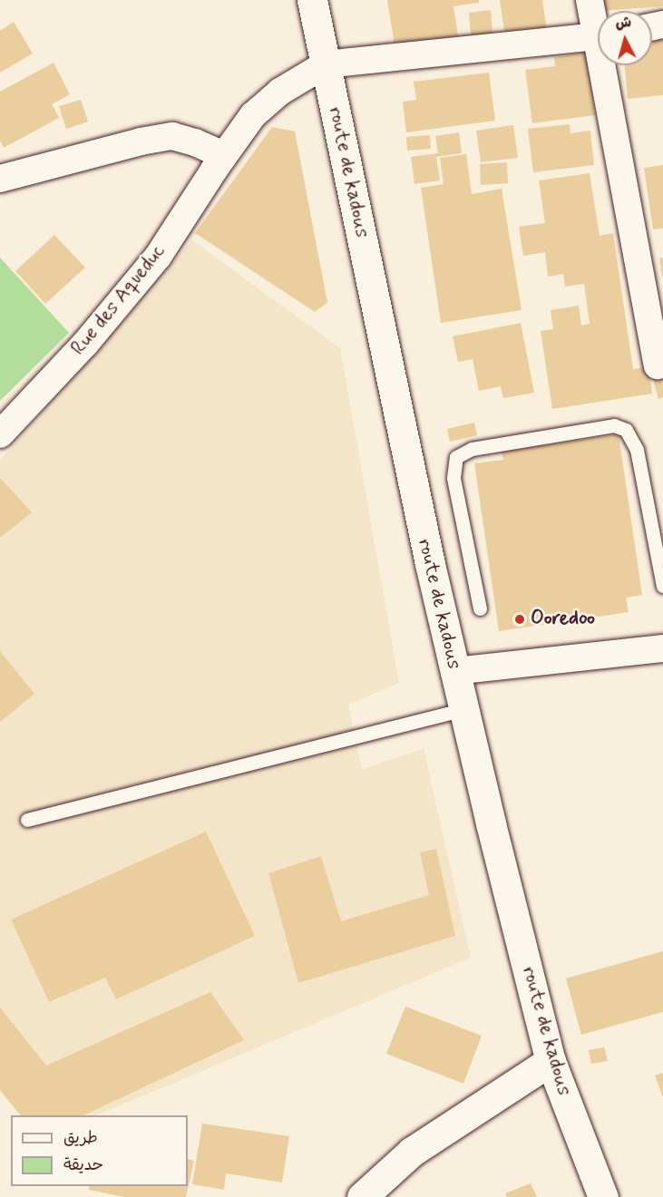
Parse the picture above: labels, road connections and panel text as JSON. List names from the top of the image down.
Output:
{
  "streets": {
    "main road": ["route de kadous"],
    "street": ["Rue des Aqueduc"]
  },
  "crossings": [
    ["route de kadous", "Rue des Aqueduc"]
  ],
  "places": ["Ooredoo"],
  "legend": ["طريق", "حديقة"],
  "north": "top"
}
